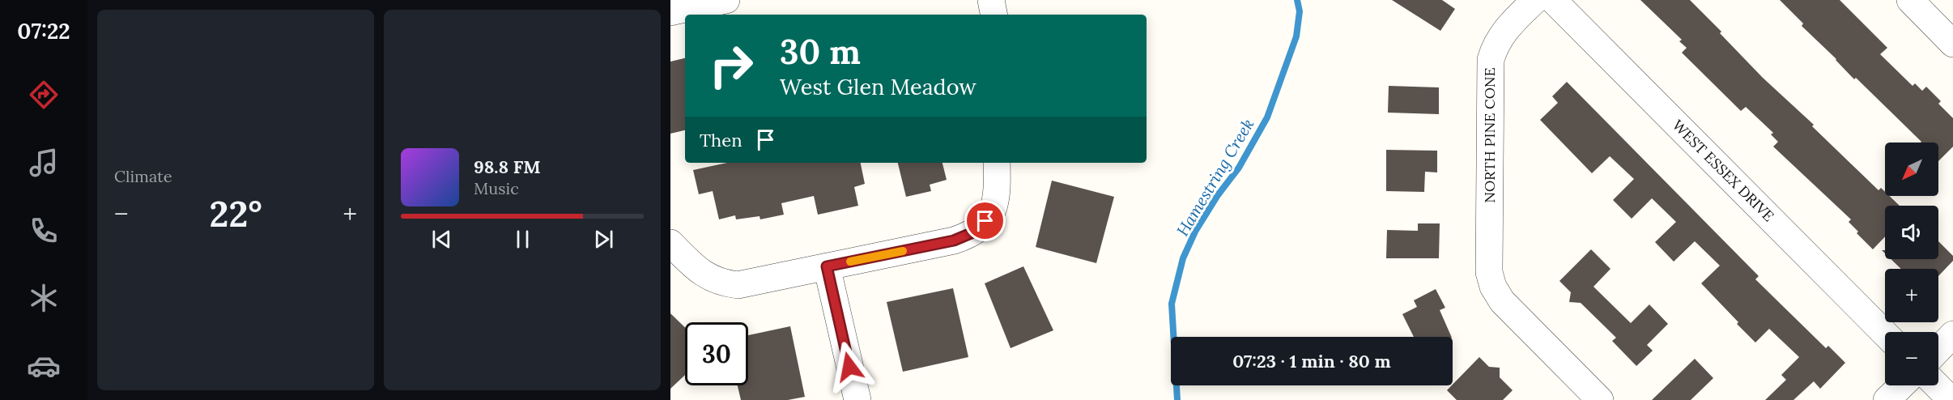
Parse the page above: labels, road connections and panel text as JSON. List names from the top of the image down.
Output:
{
  "streets": {
    "street": ["NORTH PINE CONE", "WEST ESSEX DRIVE"]
  },
  "water": ["Hamestring Creek"],
  "north": "bottom left",
  "page": {
    "tabs": "07:22",
    "tile": "Climate",
    "turn": ["30 m", "West Glen Meadow"],
    "then": "Then",
    "map_buttons": ["+", "−"],
    "song": ["98.8 FM", "Music"],
    "heat": ["−", "22°", "+"],
    "limit": "30",
    "trip": "07:23 · 1 min · 80 m"
  }
}
